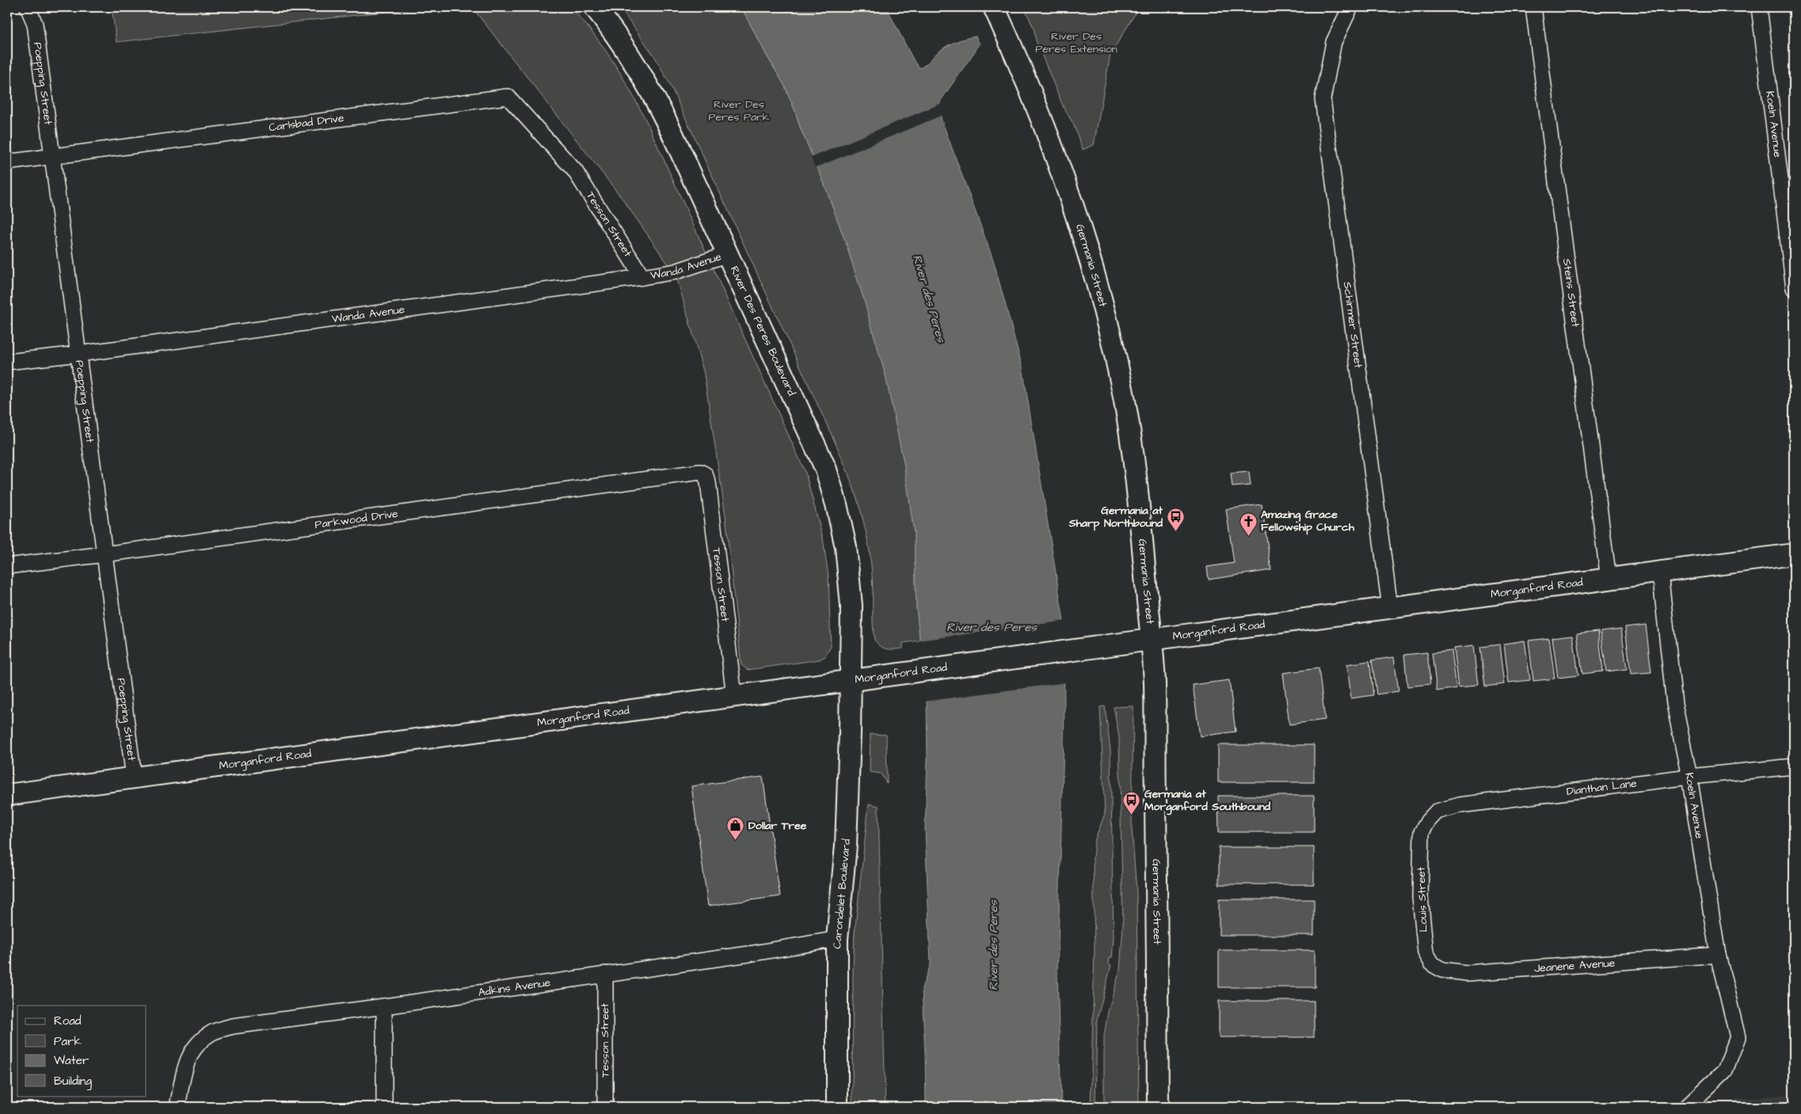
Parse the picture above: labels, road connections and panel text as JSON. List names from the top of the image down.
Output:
{
  "streets": {
    "main road": [
      "Germania Street",
      "River Des Peres Boulevard",
      "Morganford Road",
      "Carondelet Boulevard"
    ],
    "street": [
      "Poepping Street",
      "Carlsbad Drive",
      "Koeln Avenue",
      "Tesson Street",
      "Wanda Avenue",
      "Steins Street",
      "Schirmer Street",
      "Parkwood Drive",
      "Dianthan Lane",
      "Louis Street",
      "Jeanene Avenue",
      "Adkins Avenue"
    ]
  },
  "crossings": [
    ["Poepping Street", "Carlsbad Drive"],
    ["Poepping Street", "Wanda Avenue"],
    ["Poepping Street", "Parkwood Drive"],
    ["Poepping Street", "Morganford Road"],
    ["Carlsbad Drive", "Tesson Street"],
    ["Koeln Avenue", "Morganford Road"],
    ["Koeln Avenue", "Dianthan Lane"],
    ["Koeln Avenue", "Jeanene Avenue"],
    ["Tesson Street", "Wanda Avenue"],
    ["Tesson Street", "Parkwood Drive"],
    ["Tesson Street", "Morganford Road"],
    ["Tesson Street", "Adkins Avenue"],
    ["Wanda Avenue", "River Des Peres Boulevard"],
    ["Germania Street", "Morganford Road"],
    ["Steins Street", "Morganford Road"],
    ["Schirmer Street", "Morganford Road"],
    ["River Des Peres Boulevard", "Morganford Road"],
    ["River Des Peres Boulevard", "Carondelet Boulevard"],
    ["Morganford Road", "Carondelet Boulevard"],
    ["Dianthan Lane", "Louis Street"],
    ["Carondelet Boulevard", "Adkins Avenue"],
    ["Louis Street", "Jeanene Avenue"]
  ],
  "water": ["River des Peres"],
  "parks": ["River Des Peres Extension", "River Des Peres Park"],
  "places": {
    "bus stop": ["Germania at Sharp Northbound", "Germania at Morganford Southbound"],
    "church": ["Amazing Grace Fellowship Church"],
    "shop": ["Dollar Tree"]
  },
  "legend": [
    "Road",
    "Park",
    "Water",
    "Building"
  ]
}
